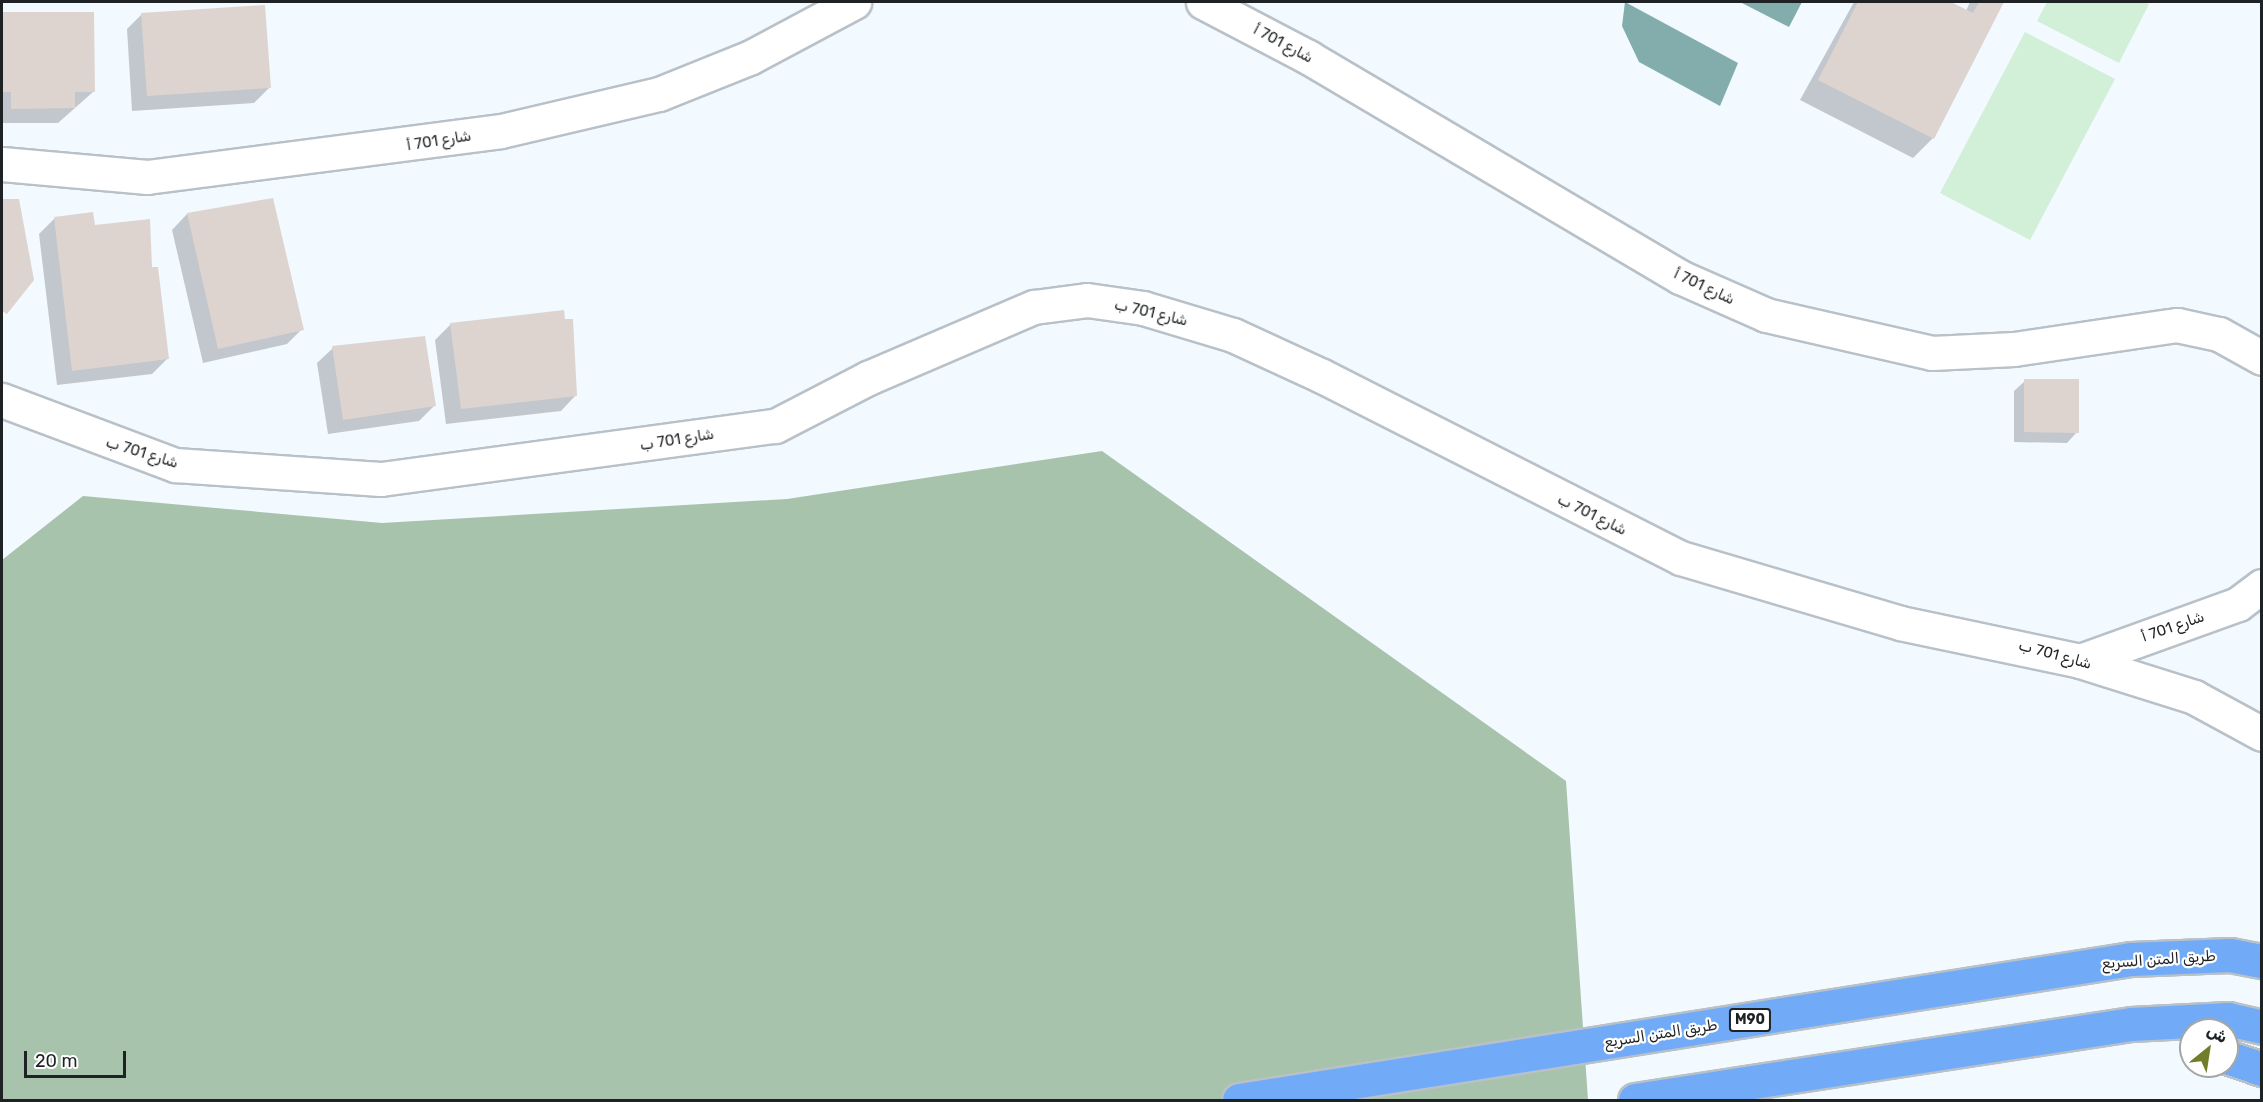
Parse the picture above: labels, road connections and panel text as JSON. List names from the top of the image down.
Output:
{
  "streets": {
    "highway": ["طريق المتن السريع", "M90"],
    "street": ["شارع 701 أ", "شارع 701 ب"]
  },
  "crossings": [
    ["شارع 701 أ", "شارع 701 ب"]
  ],
  "scale_bar": "20 m",
  "north": "top right"
}
